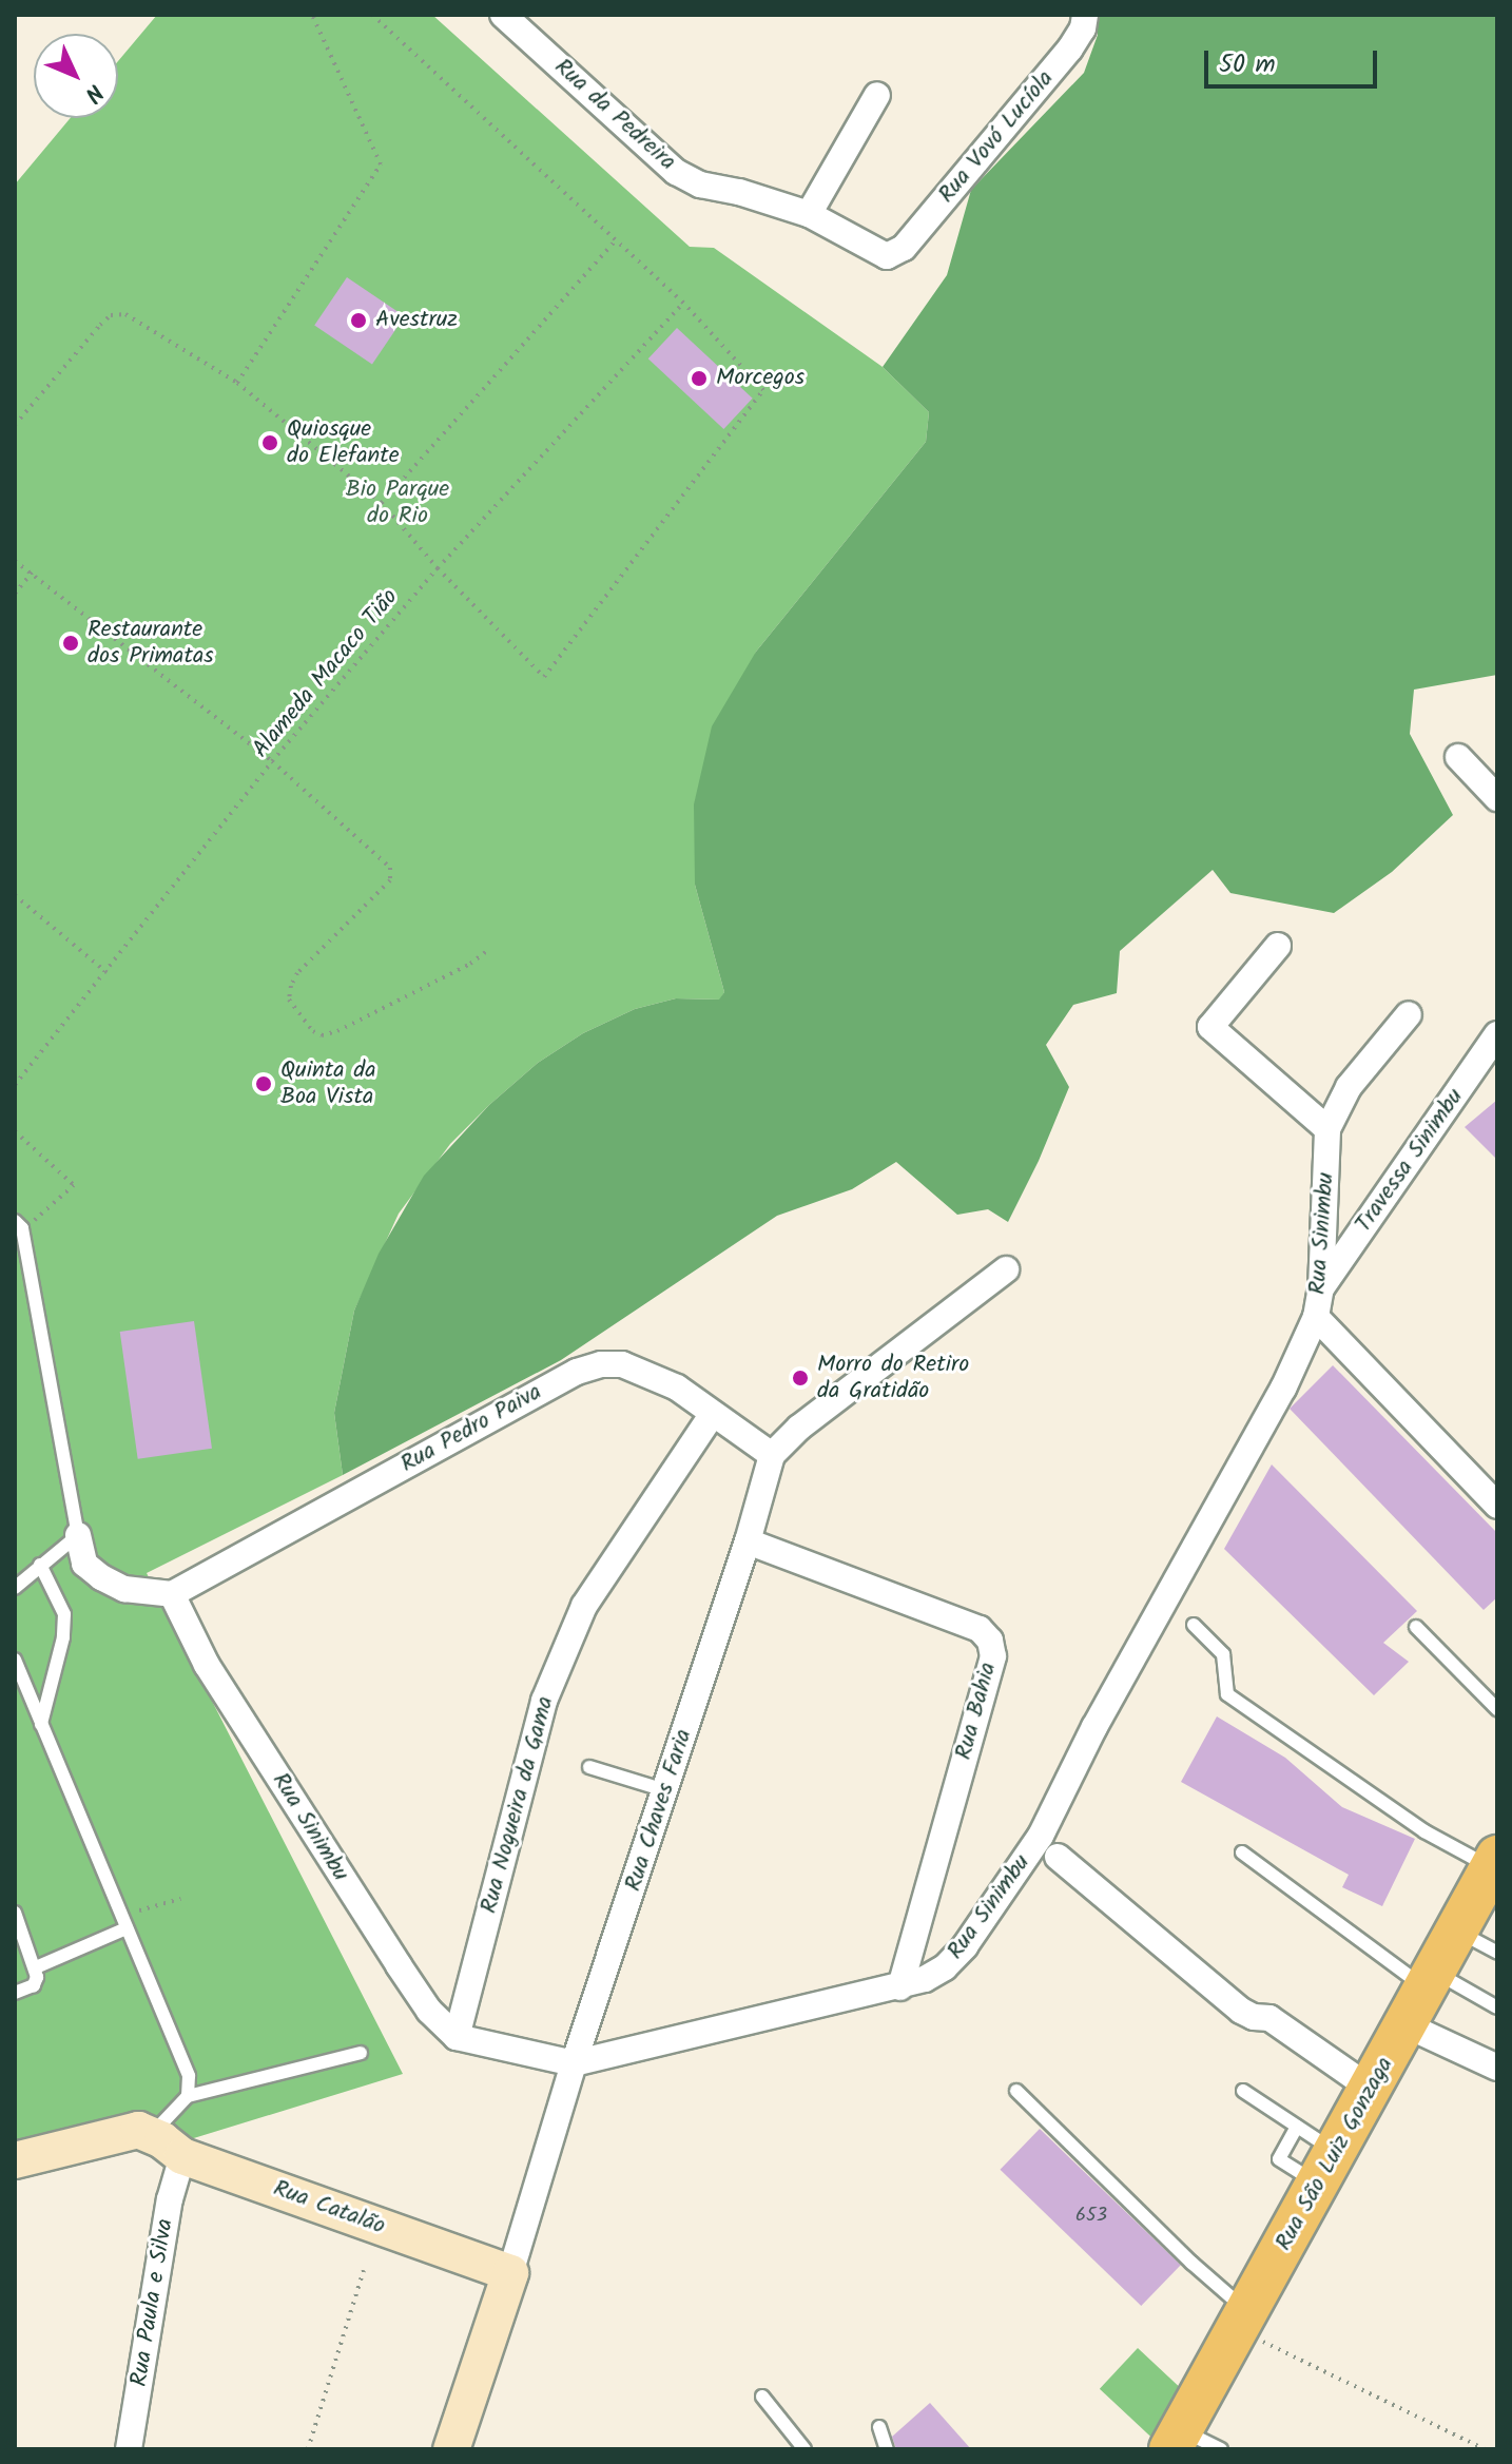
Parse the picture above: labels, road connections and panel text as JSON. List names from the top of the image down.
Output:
{
  "streets": {
    "main road": ["Rua Chaves Faria", "Rua São Luiz Gonzaga", "Rua Catalão"],
    "street": [
      "Rua da Pedreira",
      "Rua Vovó Lucíola",
      "Travessa Sinimbu",
      "Rua Sinimbu",
      "Rua Pedro Paiva",
      "Rua Bahia",
      "Rua Nogueira da Gama",
      "Rua Paula e Silva"
    ],
    "path": ["Alameda Macaco Tião"]
  },
  "crossings": [
    ["Rua da Pedreira", "Rua Vovó Lucíola"],
    ["Travessa Sinimbu", "Rua Sinimbu"],
    ["Rua Sinimbu", "Rua Pedro Paiva"],
    ["Rua Sinimbu", "Rua Bahia"],
    ["Rua Sinimbu", "Rua Nogueira da Gama"],
    ["Rua Sinimbu", "Rua Chaves Faria"],
    ["Rua Pedro Paiva", "Rua Nogueira da Gama"],
    ["Rua Pedro Paiva", "Rua Chaves Faria"],
    ["Rua Bahia", "Rua Chaves Faria"],
    ["Rua Chaves Faria", "Rua Catalão"],
    ["Rua Catalão", "Rua Paula e Silva"]
  ],
  "parks": ["Bio Parque do Rio"],
  "places": [
    "Avestruz",
    "Morcegos",
    "Quiosque do Elefante",
    "Restaurante dos Primatas",
    "Quinta da Boa Vista",
    "Morro do Retiro da Gratidão"
  ],
  "house_numbers": ["653"],
  "scale_bar": "50 m",
  "north": "bottom right"
}
